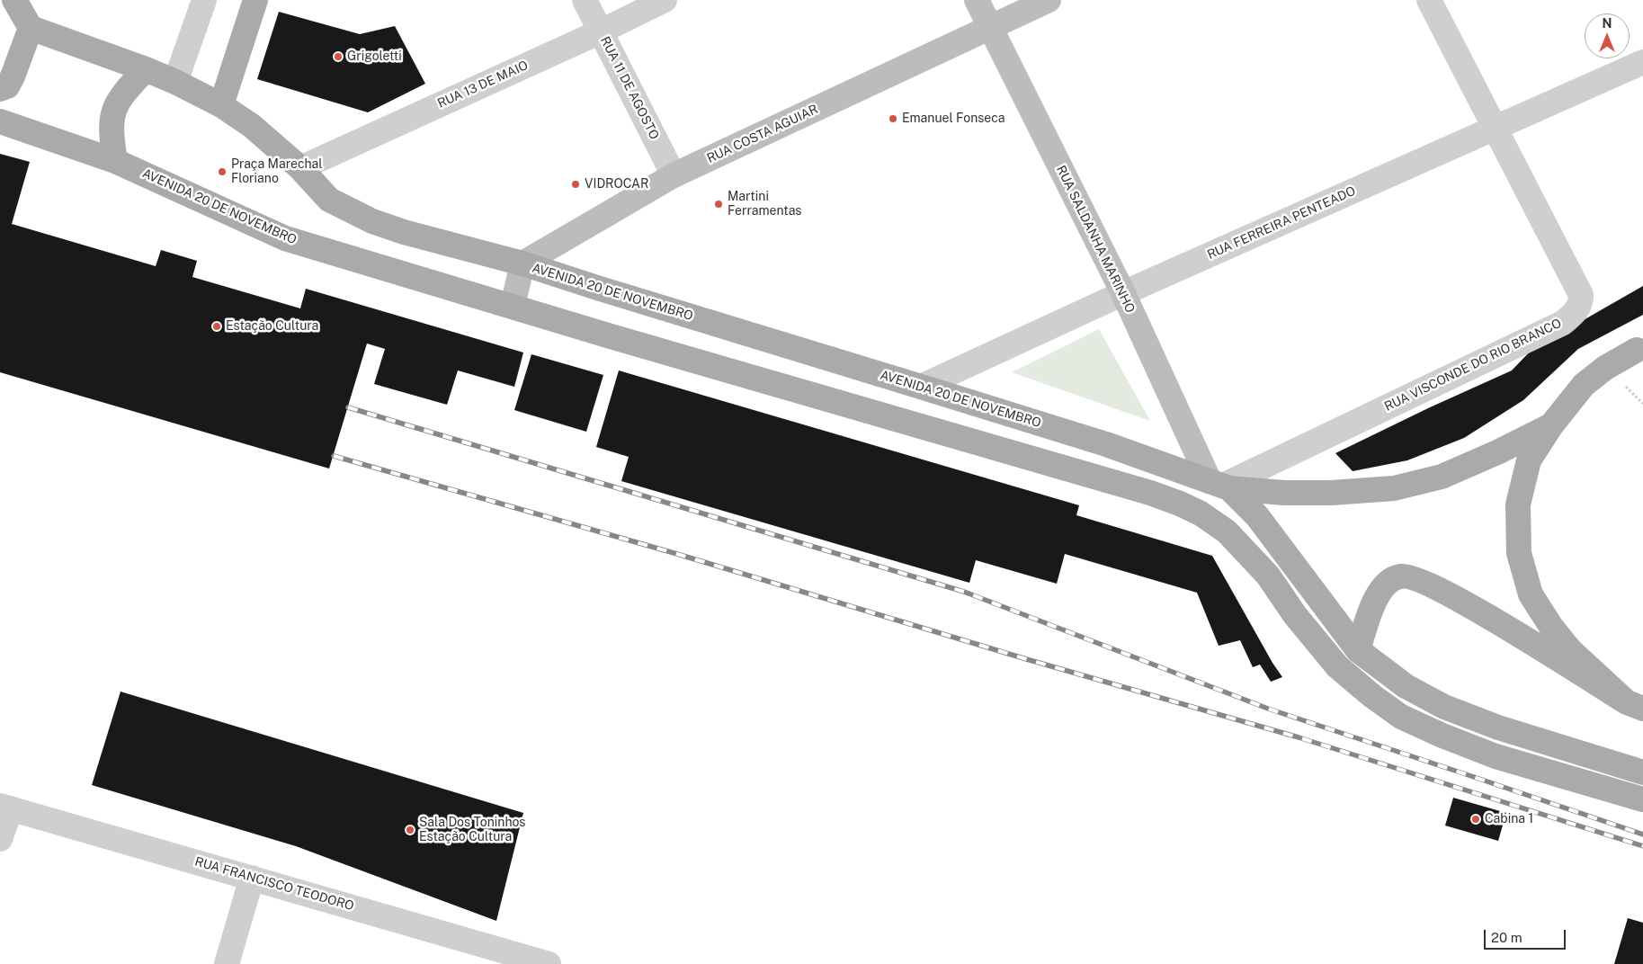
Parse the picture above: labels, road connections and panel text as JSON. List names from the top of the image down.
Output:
{
  "streets": {
    "main road": ["AVENIDA 20 DE NOVEMBRO"],
    "street": [
      "RUA 13 DE MAIO",
      "RUA 11 DE AGOSTO",
      "RUA COSTA AGUIAR",
      "RUA FERREIRA PENTEADO",
      "RUA SALDANHA MARINHO",
      "RUA VISCONDE DO RIO BRANCO",
      "RUA FRANCISCO TEODORO"
    ]
  },
  "crossings": [
    ["RUA 13 DE MAIO", "RUA 11 DE AGOSTO"],
    ["RUA 13 DE MAIO", "AVENIDA 20 DE NOVEMBRO"],
    ["RUA 11 DE AGOSTO", "RUA COSTA AGUIAR"],
    ["RUA COSTA AGUIAR", "AVENIDA 20 DE NOVEMBRO"],
    ["RUA COSTA AGUIAR", "RUA SALDANHA MARINHO"],
    ["AVENIDA 20 DE NOVEMBRO", "RUA FERREIRA PENTEADO"],
    ["AVENIDA 20 DE NOVEMBRO", "RUA SALDANHA MARINHO"],
    ["AVENIDA 20 DE NOVEMBRO", "RUA VISCONDE DO RIO BRANCO"],
    ["RUA FERREIRA PENTEADO", "RUA SALDANHA MARINHO"],
    ["RUA FERREIRA PENTEADO", "RUA VISCONDE DO RIO BRANCO"],
    ["RUA SALDANHA MARINHO", "RUA VISCONDE DO RIO BRANCO"]
  ],
  "places": [
    "Grigoletti",
    "Emanuel Fonseca",
    "Praça Marechal Floriano",
    "VIDROCAR",
    "Martini Ferramentas",
    "Estação Cultura",
    "Cabina 1",
    "Sala Dos Toninhos Estação Cultura"
  ],
  "scale_bar": "20 m",
  "north": "top"
}
